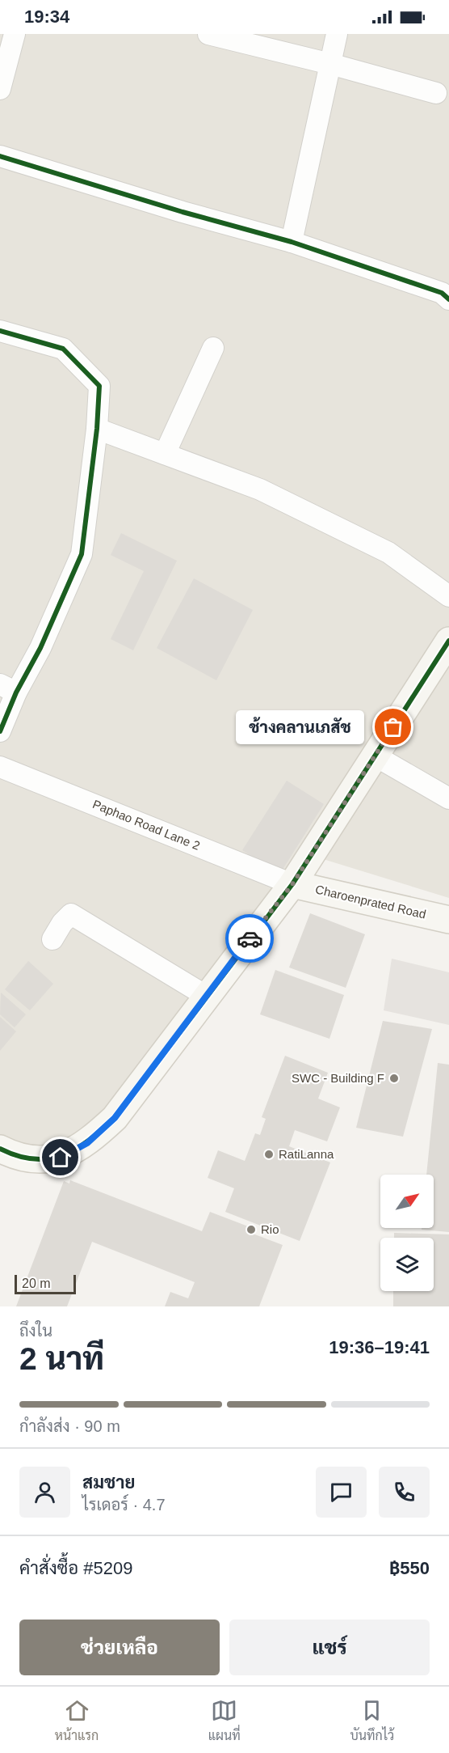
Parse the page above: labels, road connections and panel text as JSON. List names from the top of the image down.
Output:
{
  "streets": {
    "street": ["Paphao Road Lane 2", "Charoenprated Road"]
  },
  "crossings": [
    ["Paphao Road Lane 2", "Charoenprated Road"]
  ],
  "places": [
    "ช้างคลานเภสัช",
    "SWC - Building F",
    "RatiLanna",
    "Rio"
  ],
  "scale_bar": "20 m",
  "north": "top right",
  "page": {
    "status": "19:34",
    "bubble": "ช้างคลานเภสัช",
    "scale": "20 m",
    "heading": ["2 นาที", "ถึงใน", "19:36–19:41"],
    "panel": [
      "สมชาย",
      "ไรเดอร์ · 4.7",
      "คำสั่งซื้อ #5209",
      "฿550"
    ],
    "bar": "กำลังส่ง · 90 m",
    "buttons": ["ช่วยเหลือ", "แชร์"],
    "tabs": ["หน้าแรก", "แผนที่", "บันทึกไว้"]
  }
}
